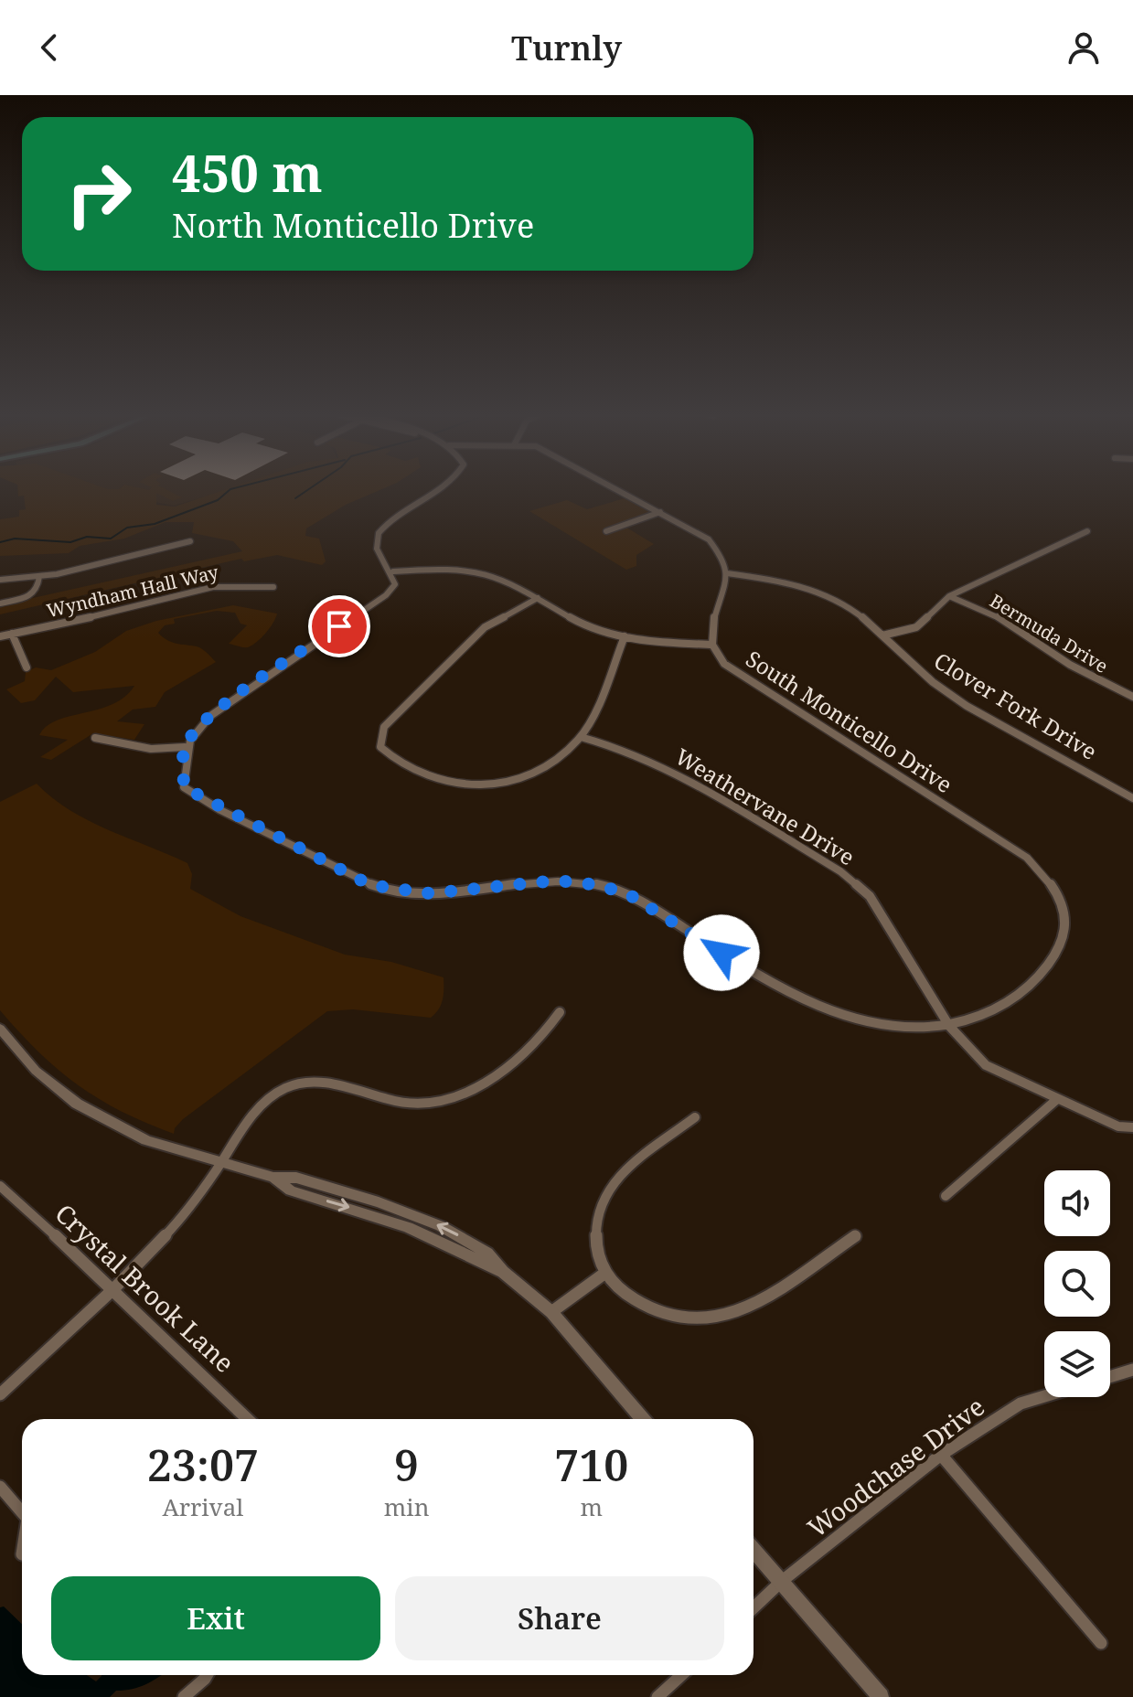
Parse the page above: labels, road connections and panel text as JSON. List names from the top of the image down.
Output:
{
  "streets": {
    "street": [
      "Wyndham Hall Way",
      "Bermuda Drive",
      "Clover Fork Drive",
      "South Monticello Drive",
      "Weathervane Drive",
      "Crystal Brook Lane",
      "Woodchase Drive"
    ]
  },
  "crossings": [
    ["South Monticello Drive", "Weathervane Drive"]
  ],
  "page": {
    "header": "Turnly",
    "turn": ["450 m", "North Monticello Drive"],
    "eta": [
      "23:07",
      "Arrival",
      "9",
      "min",
      "710",
      "m"
    ],
    "buttons": ["Exit", "Share"]
  }
}
